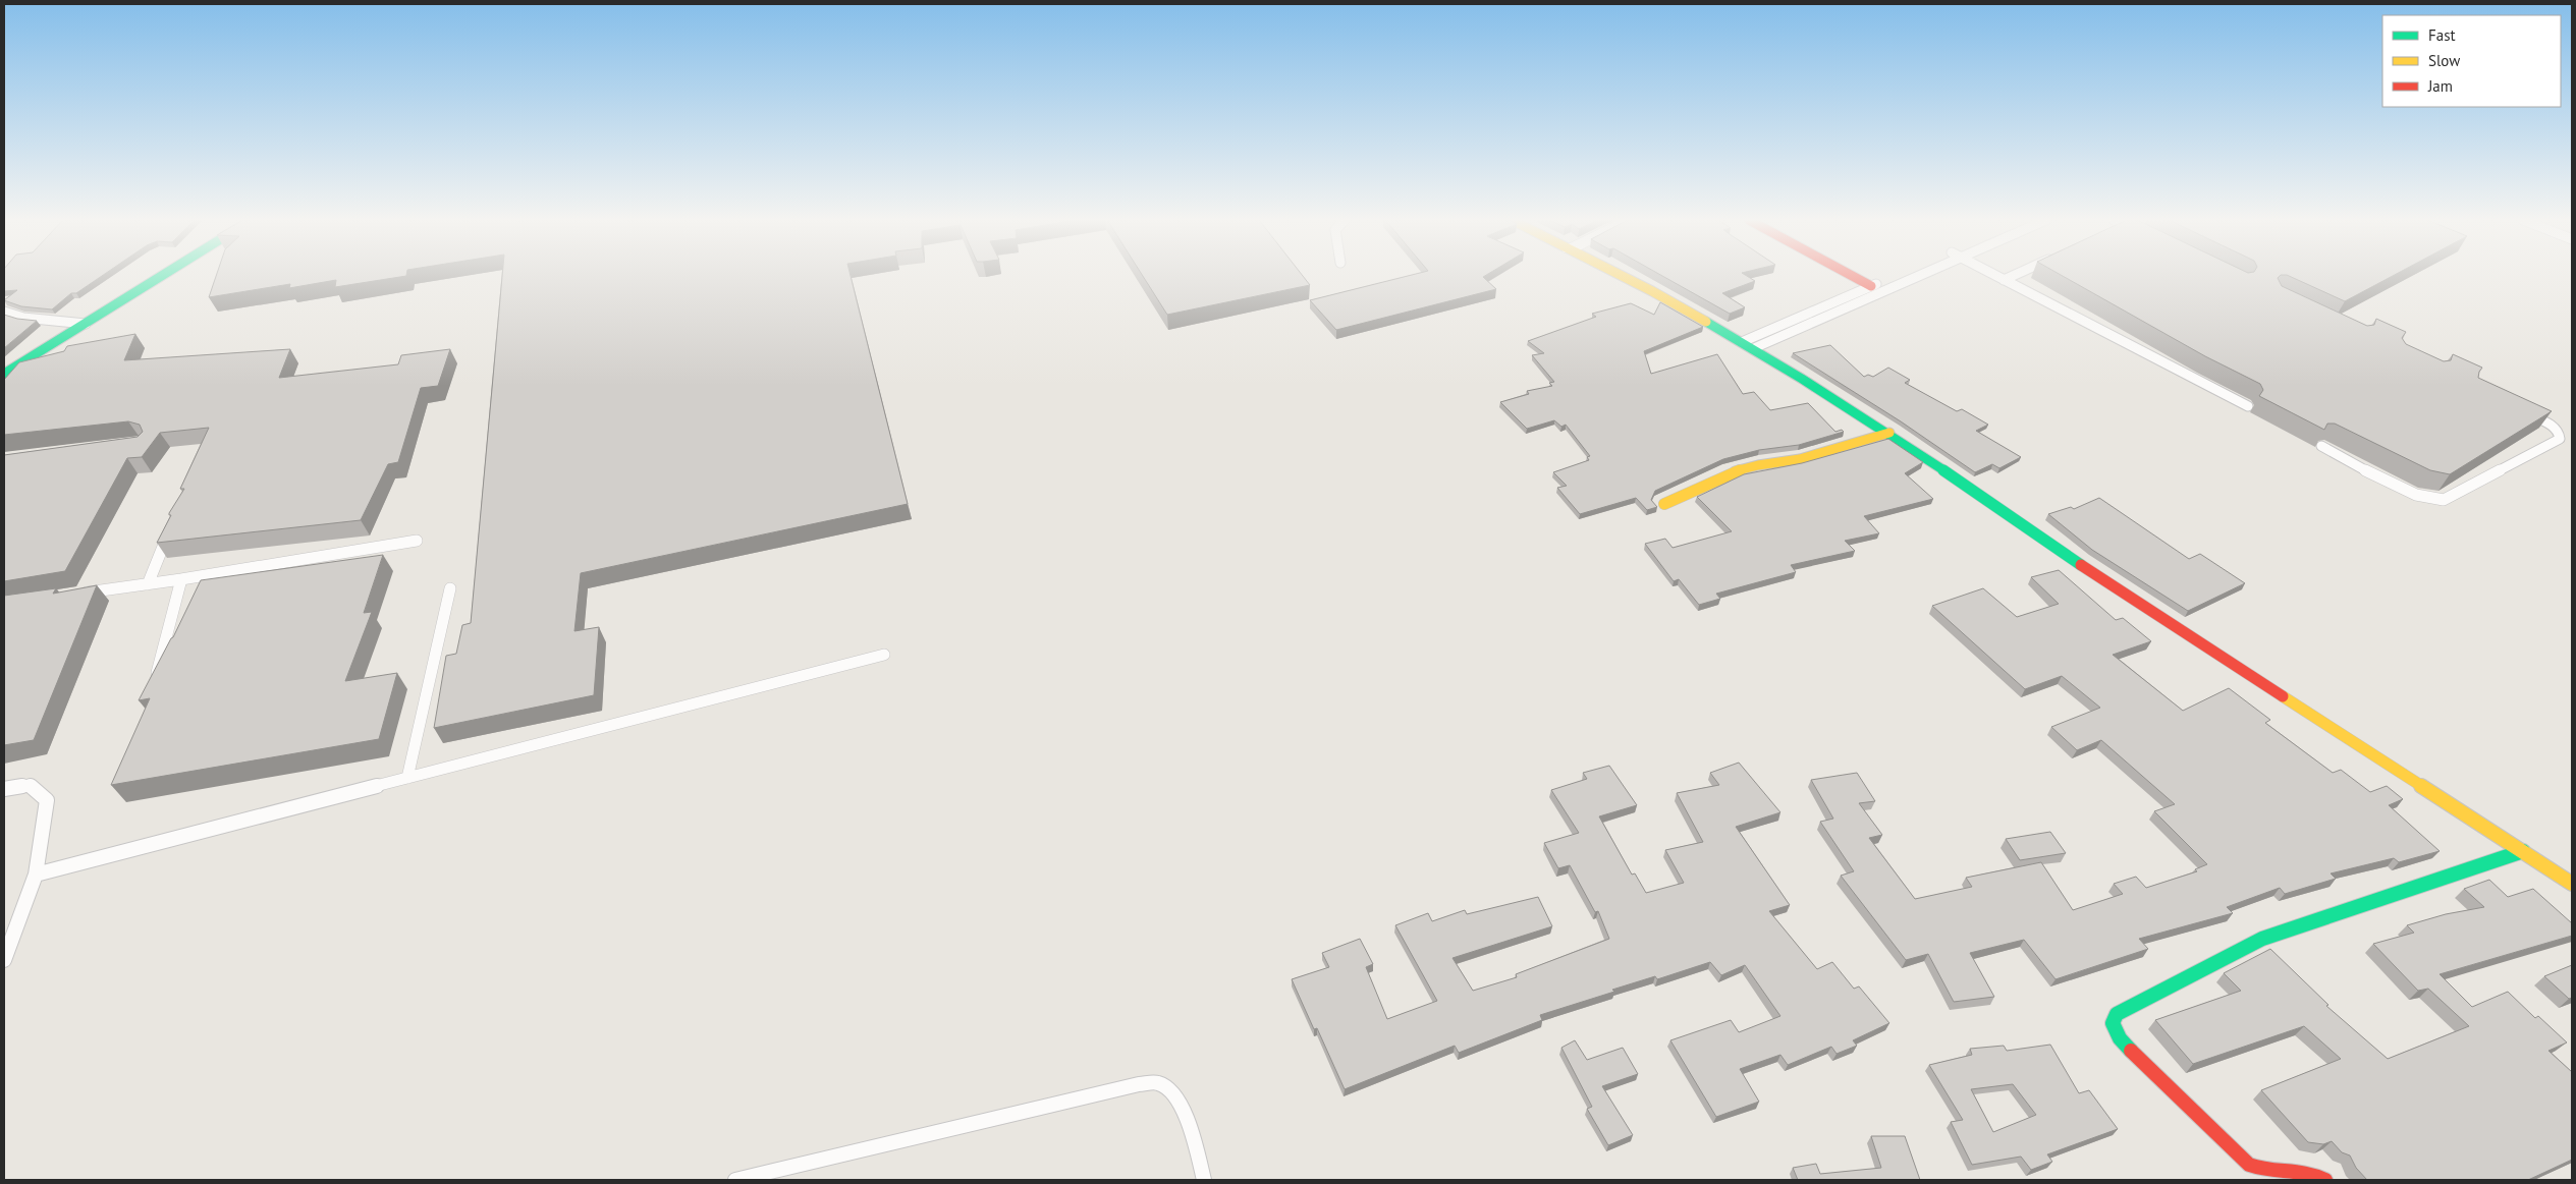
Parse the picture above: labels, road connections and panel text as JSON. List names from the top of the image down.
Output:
{
  "legend": ["Fast", "Slow", "Jam"]
}
